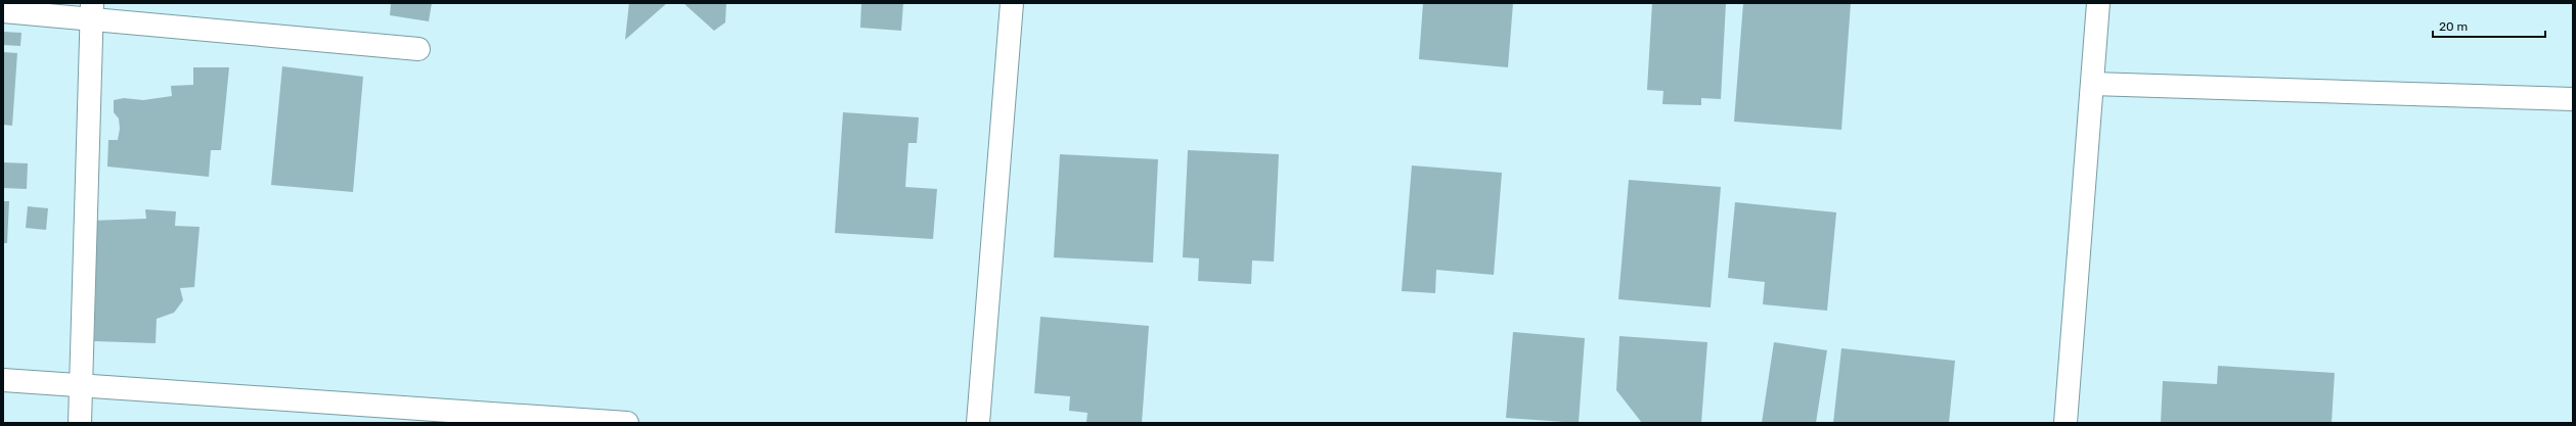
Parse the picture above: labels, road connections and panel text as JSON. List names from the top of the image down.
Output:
{
  "scale_bar": "20 m"
}
